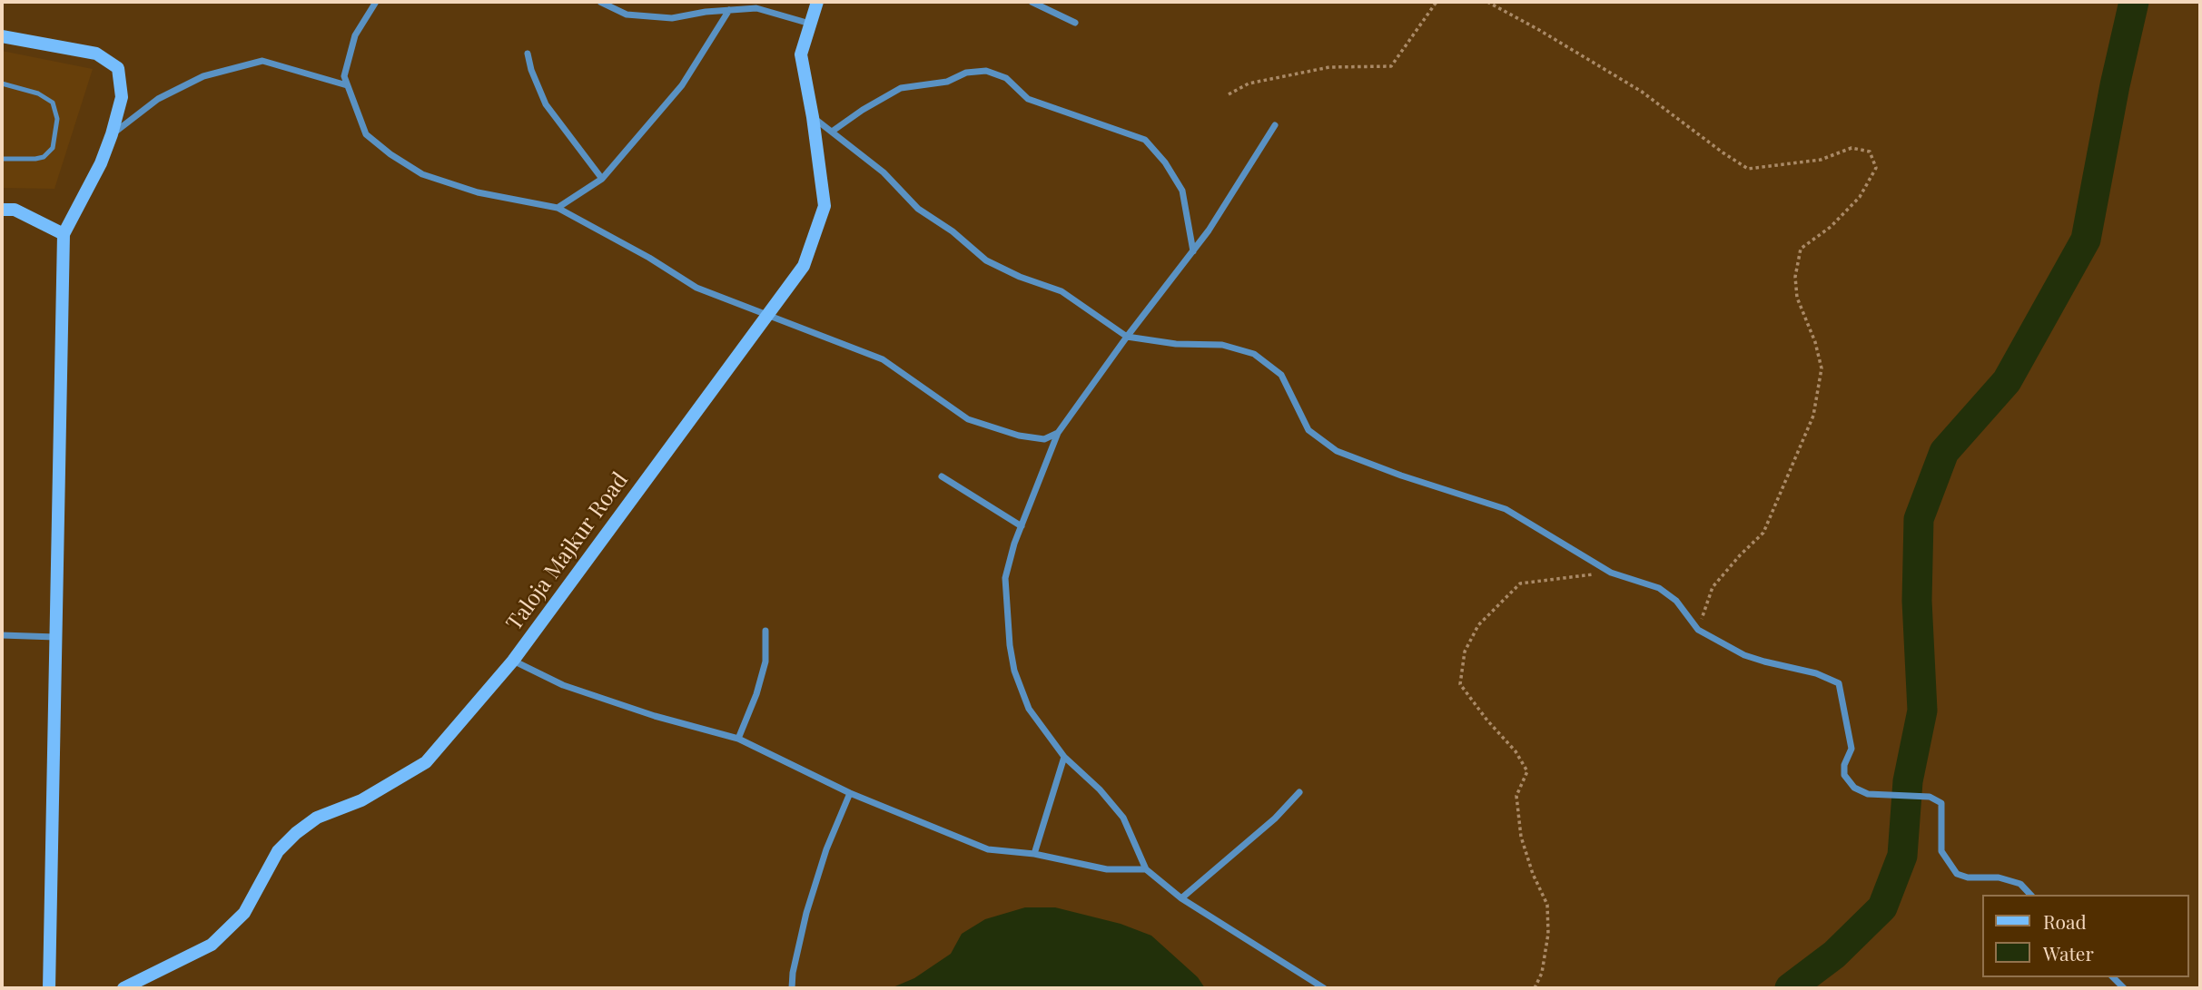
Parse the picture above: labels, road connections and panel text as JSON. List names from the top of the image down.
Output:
{
  "streets": {
    "street": ["Taloja Majkur Road"]
  },
  "legend": ["Road", "Water"]
}
